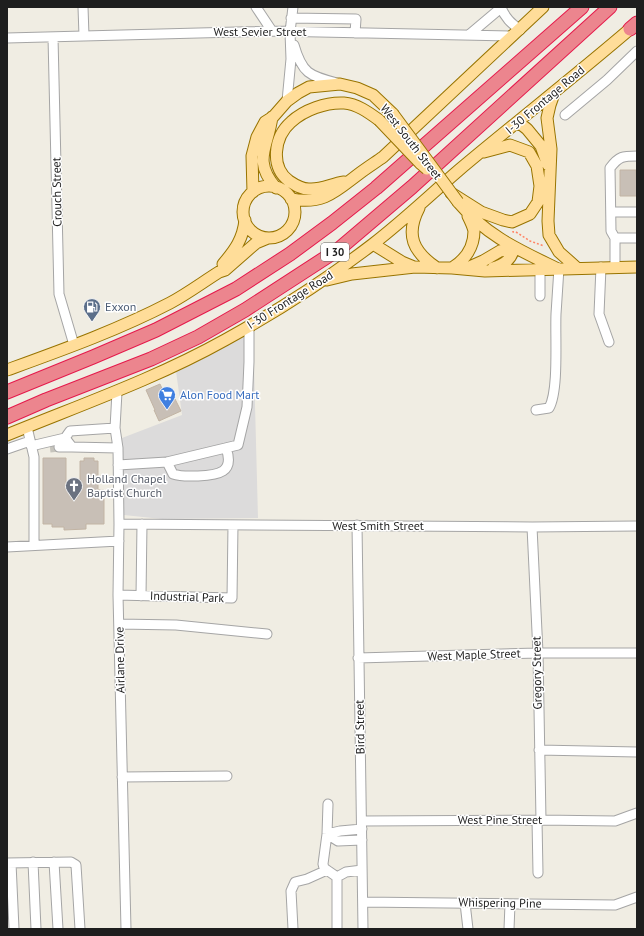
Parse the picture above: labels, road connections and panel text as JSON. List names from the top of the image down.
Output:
{
  "streets": {
    "highway": ["I 30"],
    "main road": ["I-30 Frontage Road", "West South Street"],
    "street": [
      "West Sevier Street",
      "Crouch Street",
      "West Smith Street",
      "Industrial Park",
      "West Maple Street",
      "Airlane Drive",
      "Gregory Street",
      "Bird Street",
      "West Pine Street",
      "Whispering Pine"
    ]
  },
  "crossings": [
    ["West Sevier Street", "Crouch Street"],
    ["I-30 Frontage Road", "West South Street"],
    ["I-30 Frontage Road", "Airlane Drive"],
    ["West Smith Street", "Industrial Park"],
    ["West Smith Street", "Airlane Drive"],
    ["West Smith Street", "Gregory Street"],
    ["West Smith Street", "Bird Street"],
    ["Industrial Park", "Airlane Drive"],
    ["West Maple Street", "Gregory Street"],
    ["West Maple Street", "Bird Street"],
    ["Gregory Street", "West Pine Street"],
    ["Bird Street", "West Pine Street"],
    ["Bird Street", "Whispering Pine"]
  ],
  "places": {
    "fuel station": ["Exxon"],
    "supermarket": ["Alon Food Mart"],
    "church": ["Holland Chapel Baptist Church"]
  }
}
